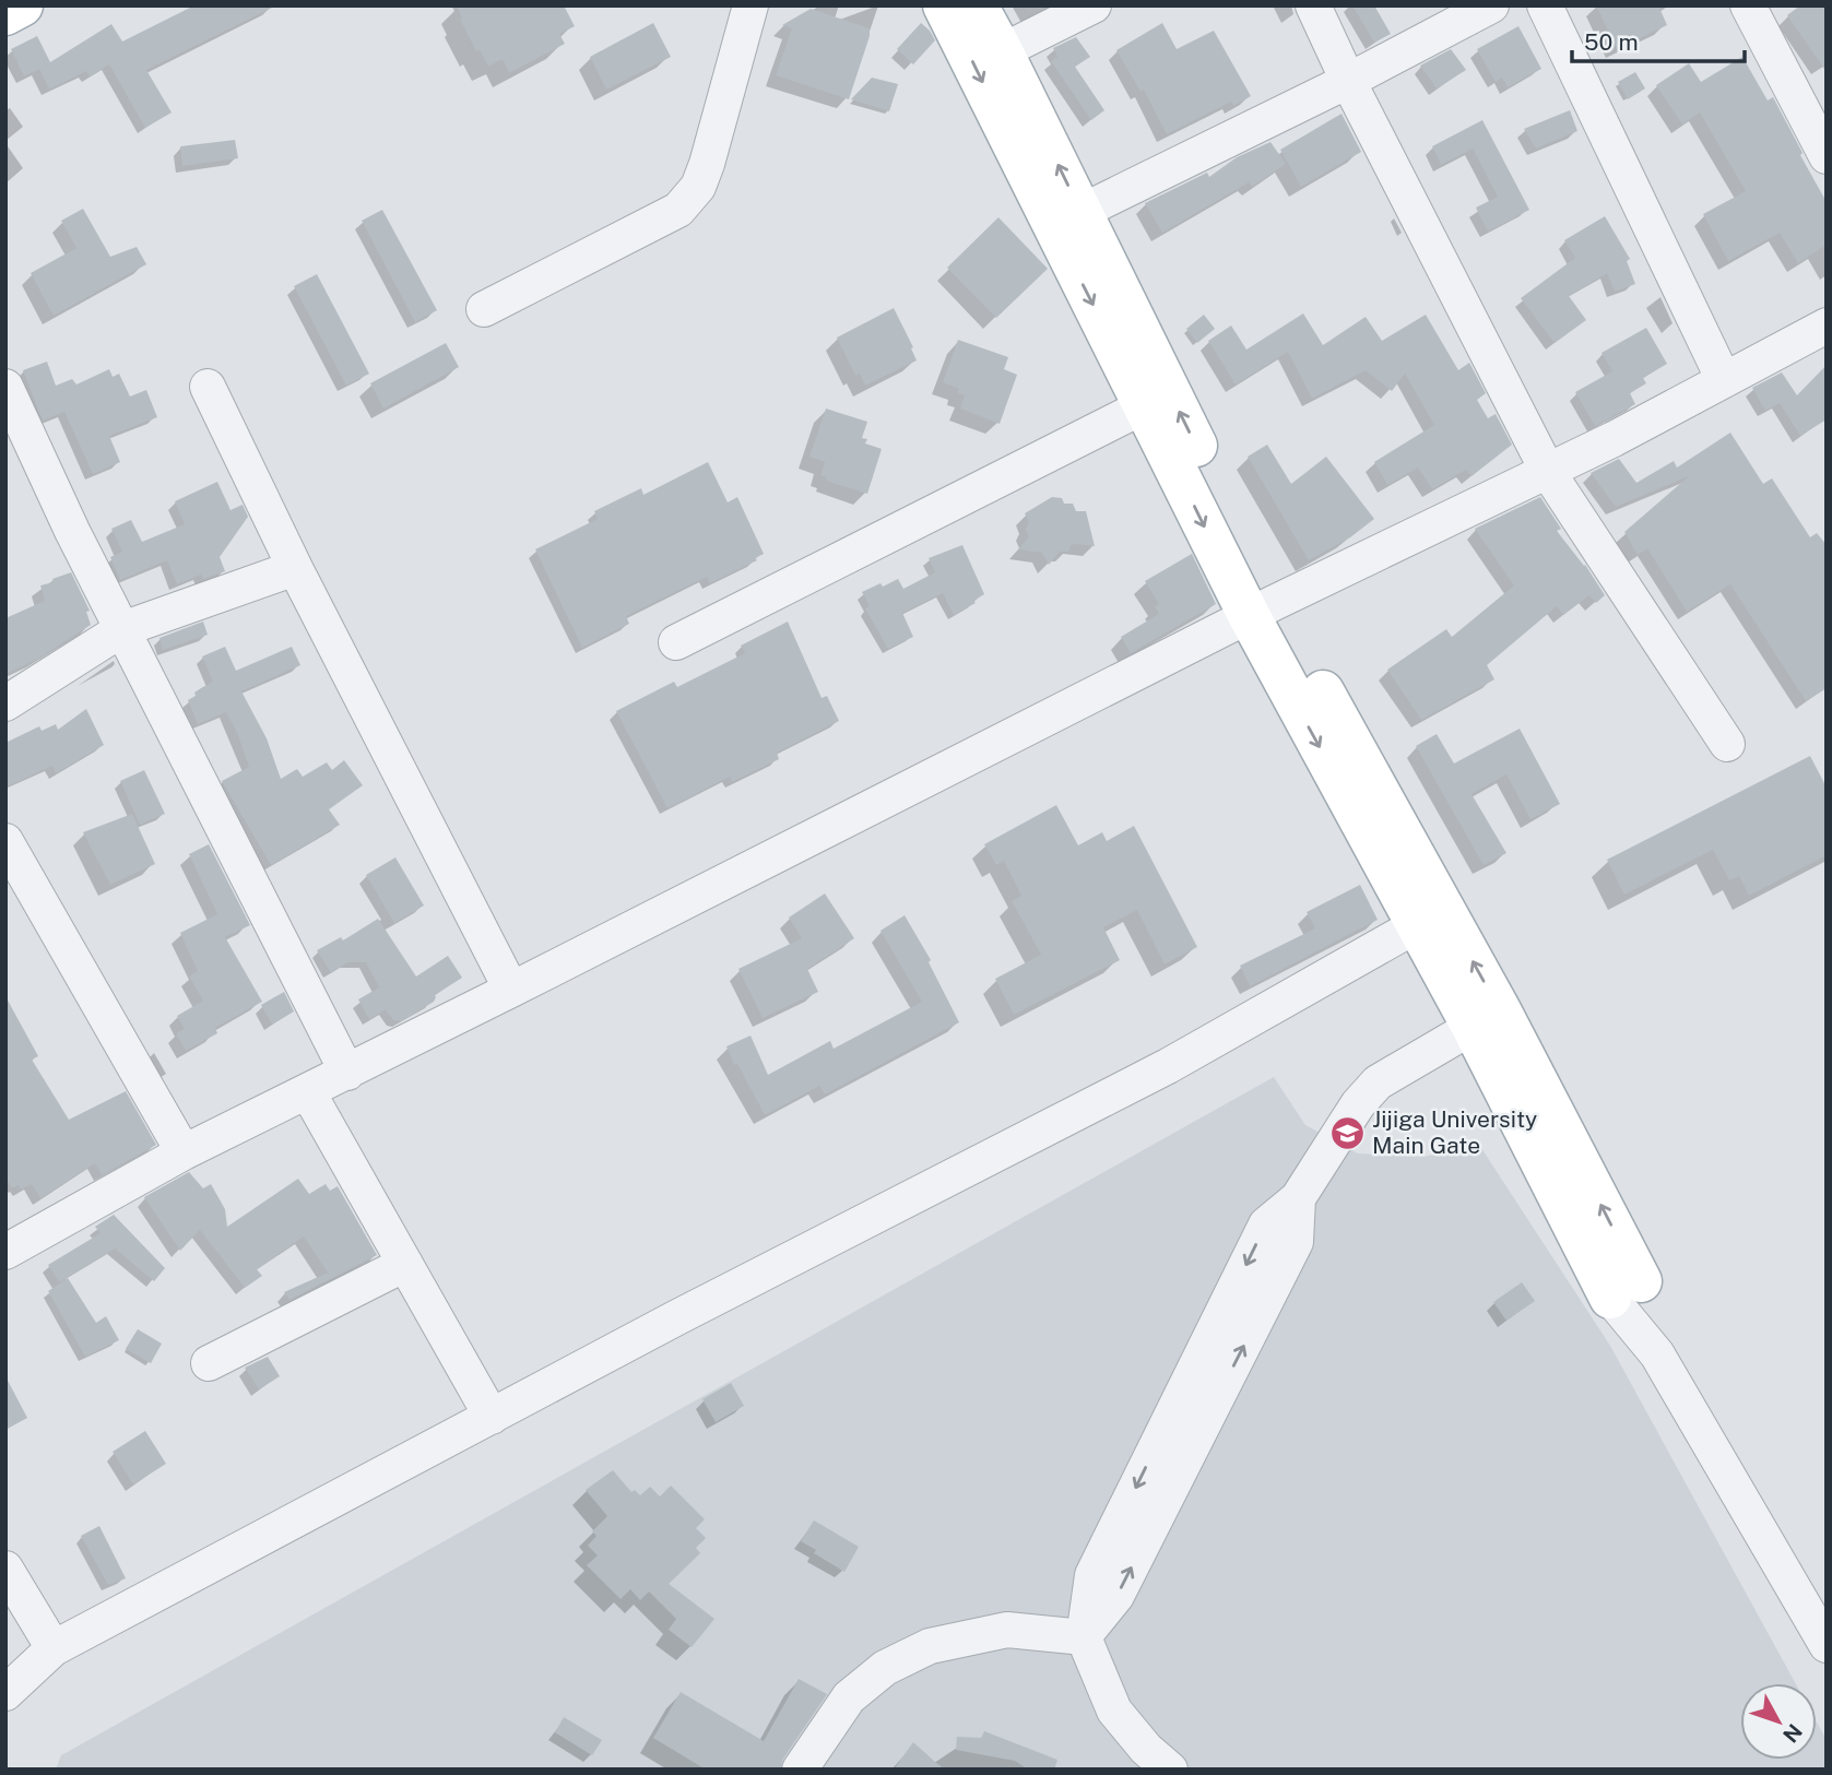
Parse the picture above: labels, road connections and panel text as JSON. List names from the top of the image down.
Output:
{
  "places": {
    "school or university": ["Jijiga University Main Gate"]
  },
  "scale_bar": "50 m",
  "north": "bottom right"
}
